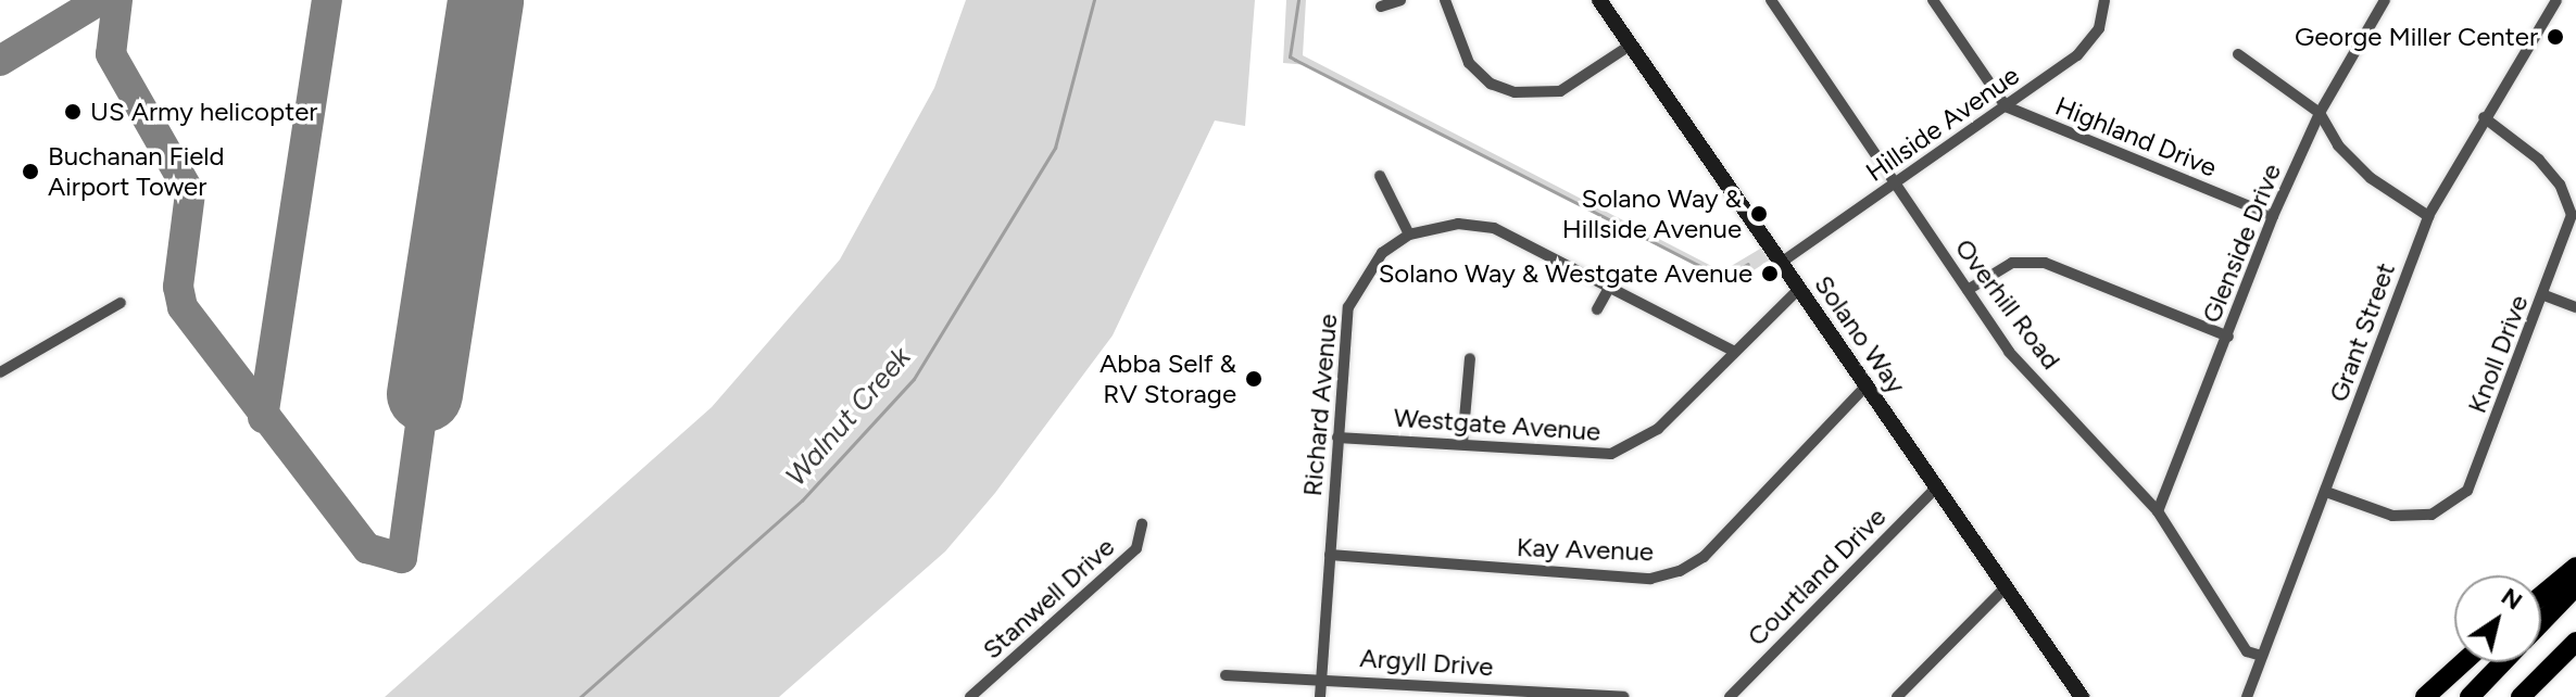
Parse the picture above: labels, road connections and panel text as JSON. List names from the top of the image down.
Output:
{
  "streets": {
    "street": [
      "Hillside Avenue",
      "Highland Drive",
      "Glenside Drive",
      "Overhill Road",
      "Grant Street",
      "Solano Way",
      "Knoll Drive",
      "Richard Avenue",
      "Westgate Avenue",
      "Kay Avenue",
      "Courtland Drive",
      "Stanwell Drive",
      "Argyll Drive"
    ]
  },
  "crossings": [
    ["Hillside Avenue", "Highland Drive"],
    ["Hillside Avenue", "Overhill Road"],
    ["Hillside Avenue", "Solano Way"],
    ["Highland Drive", "Glenside Drive"],
    ["Glenside Drive", "Overhill Road"],
    ["Overhill Road", "Grant Street"],
    ["Grant Street", "Knoll Drive"],
    ["Solano Way", "Westgate Avenue"],
    ["Solano Way", "Kay Avenue"],
    ["Solano Way", "Courtland Drive"],
    ["Richard Avenue", "Westgate Avenue"],
    ["Richard Avenue", "Kay Avenue"],
    ["Richard Avenue", "Argyll Drive"]
  ],
  "water": ["Walnut Creek"],
  "places": [
    "George Miller Center",
    "US Army helicopter",
    "Buchanan Field Airport Tower",
    "Solano Way & Hillside Avenue",
    "Solano Way & Westgate Avenue",
    "Abba Self & RV Storage"
  ],
  "north": "top right"
}
